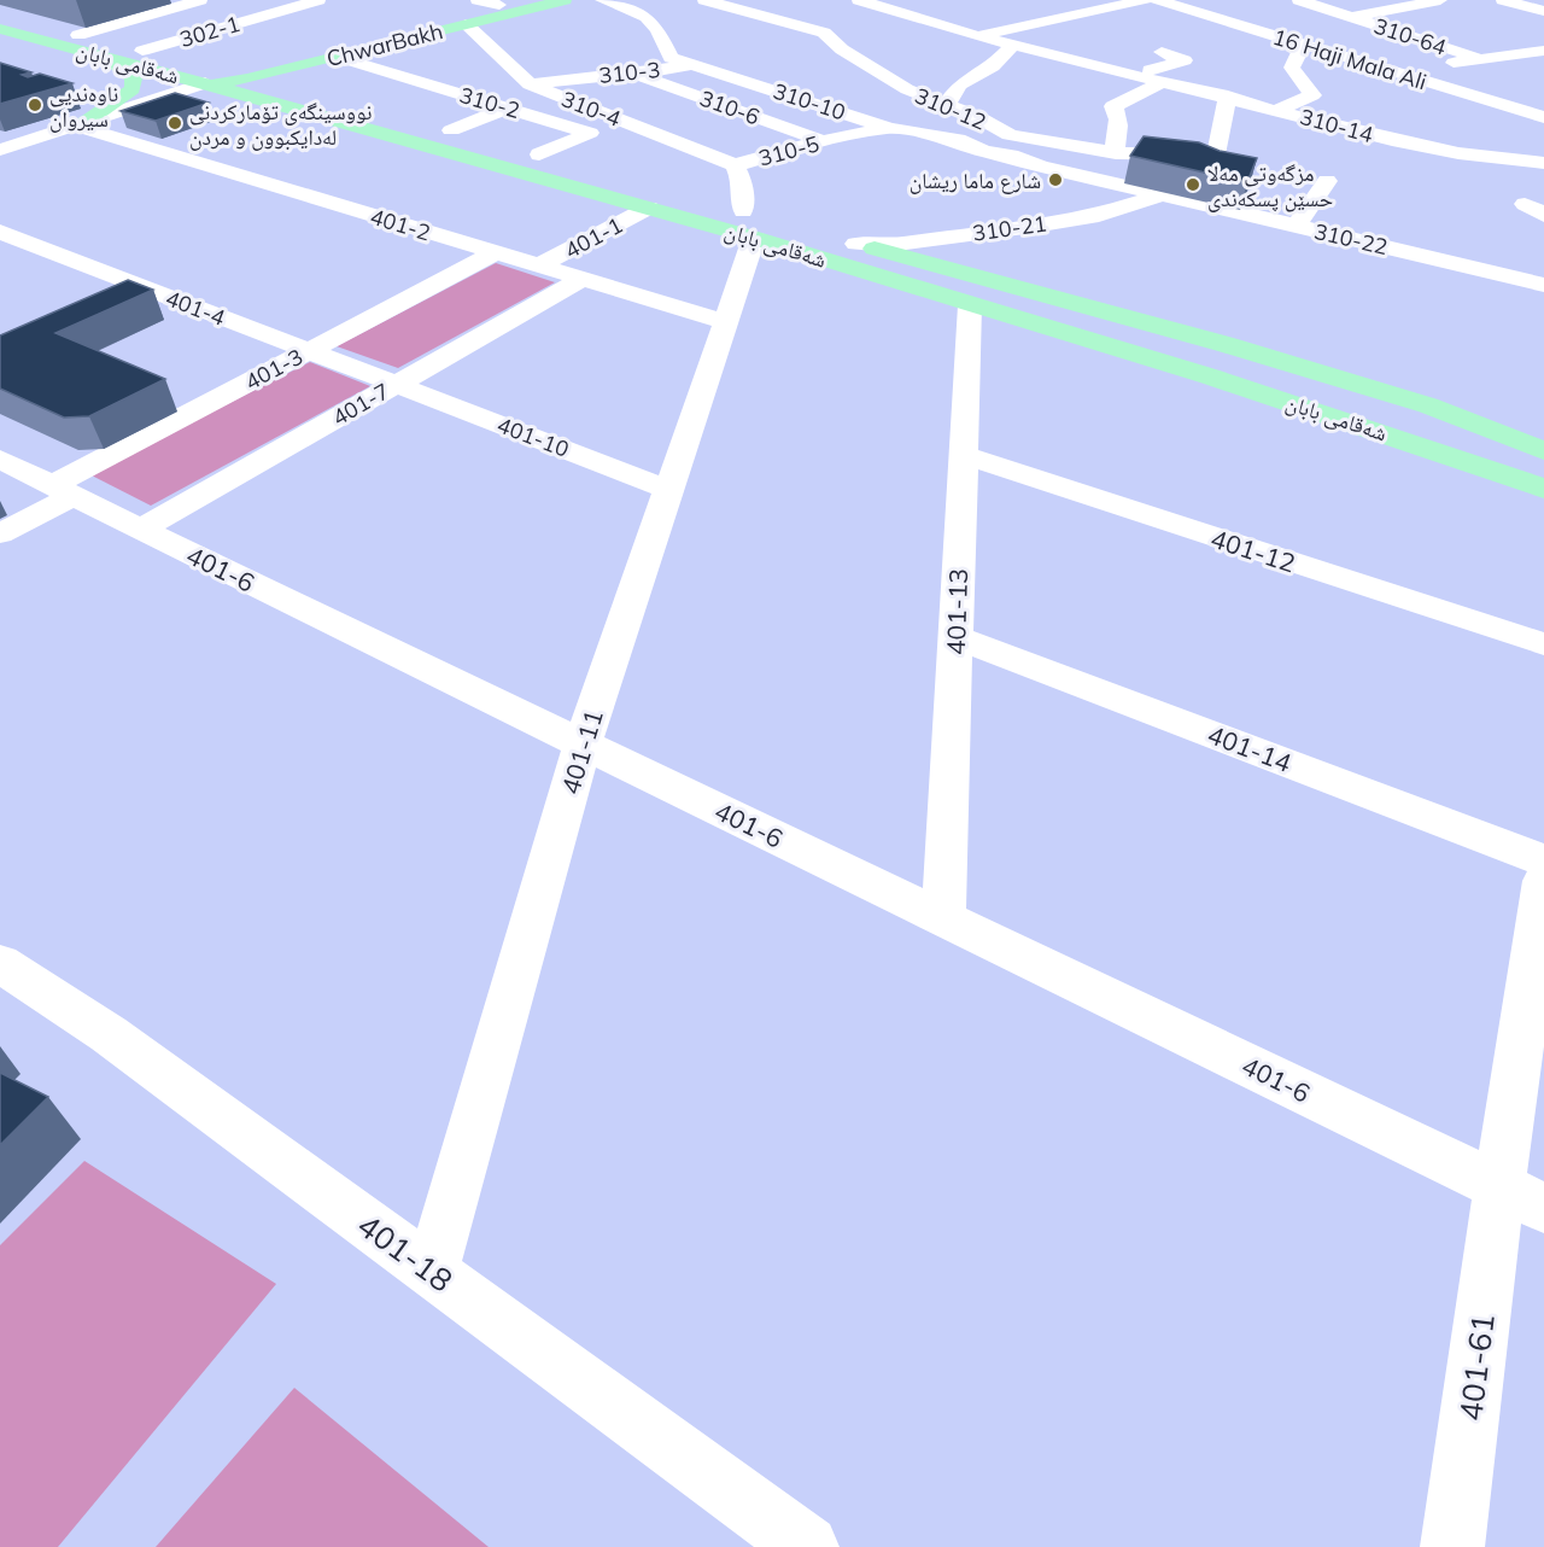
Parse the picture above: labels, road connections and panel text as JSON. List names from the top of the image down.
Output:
{
  "streets": {
    "main road": ["ChwarBakh", "شەقامی بابان"],
    "street": [
      "302-1",
      "310-64",
      "16 Haji Mala Ali",
      "310-3",
      "310-10",
      "310-2",
      "310-6",
      "310-4",
      "310-12",
      "310-14",
      "310-5",
      "401-2",
      "310-21",
      "401-1",
      "310-22",
      "401-4",
      "401-3",
      "401-7",
      "401-10",
      "401-12",
      "401-6",
      "401-13",
      "401-14",
      "401-11",
      "401-18",
      "401-61"
    ]
  },
  "crossings": [
    ["302-1", "شەقامی بابان"],
    ["ChwarBakh", "شەقامی بابان"],
    ["ChwarBakh", "310-2"],
    ["ChwarBakh", "310-4"],
    ["شەقامی بابان", "310-2"],
    ["شەقامی بابان", "310-5"],
    ["شەقامی بابان", "310-21"],
    ["شەقامی بابان", "401-1"],
    ["شەقامی بابان", "401-13"],
    ["شەقامی بابان", "401-11"],
    ["310-3", "310-10"],
    ["310-3", "310-2"],
    ["310-3", "310-6"],
    ["310-3", "310-4"],
    ["310-10", "310-5"],
    ["310-10", "310-22"],
    ["310-6", "310-5"],
    ["310-4", "310-5"],
    ["310-12", "310-14"],
    ["310-12", "310-22"],
    ["310-5", "401-11"],
    ["401-2", "401-1"],
    ["401-2", "401-3"],
    ["401-2", "401-7"],
    ["401-2", "401-11"],
    ["310-21", "310-22"],
    ["401-4", "401-3"],
    ["401-4", "401-7"],
    ["401-4", "401-10"],
    ["401-3", "401-6"],
    ["401-7", "401-10"],
    ["401-7", "401-6"],
    ["401-10", "401-11"],
    ["401-12", "401-13"],
    ["401-6", "401-13"],
    ["401-6", "401-11"],
    ["401-6", "401-61"],
    ["401-13", "401-14"],
    ["401-11", "401-18"]
  ],
  "places": [
    "ناوەندیی سیروان",
    "نووسینگەی تۆمارکردنی لەدایکبوون و مردن",
    "شارع ماما ريشان",
    "مزگەوتی مەلا حسێن پسکەندی"
  ]
}
